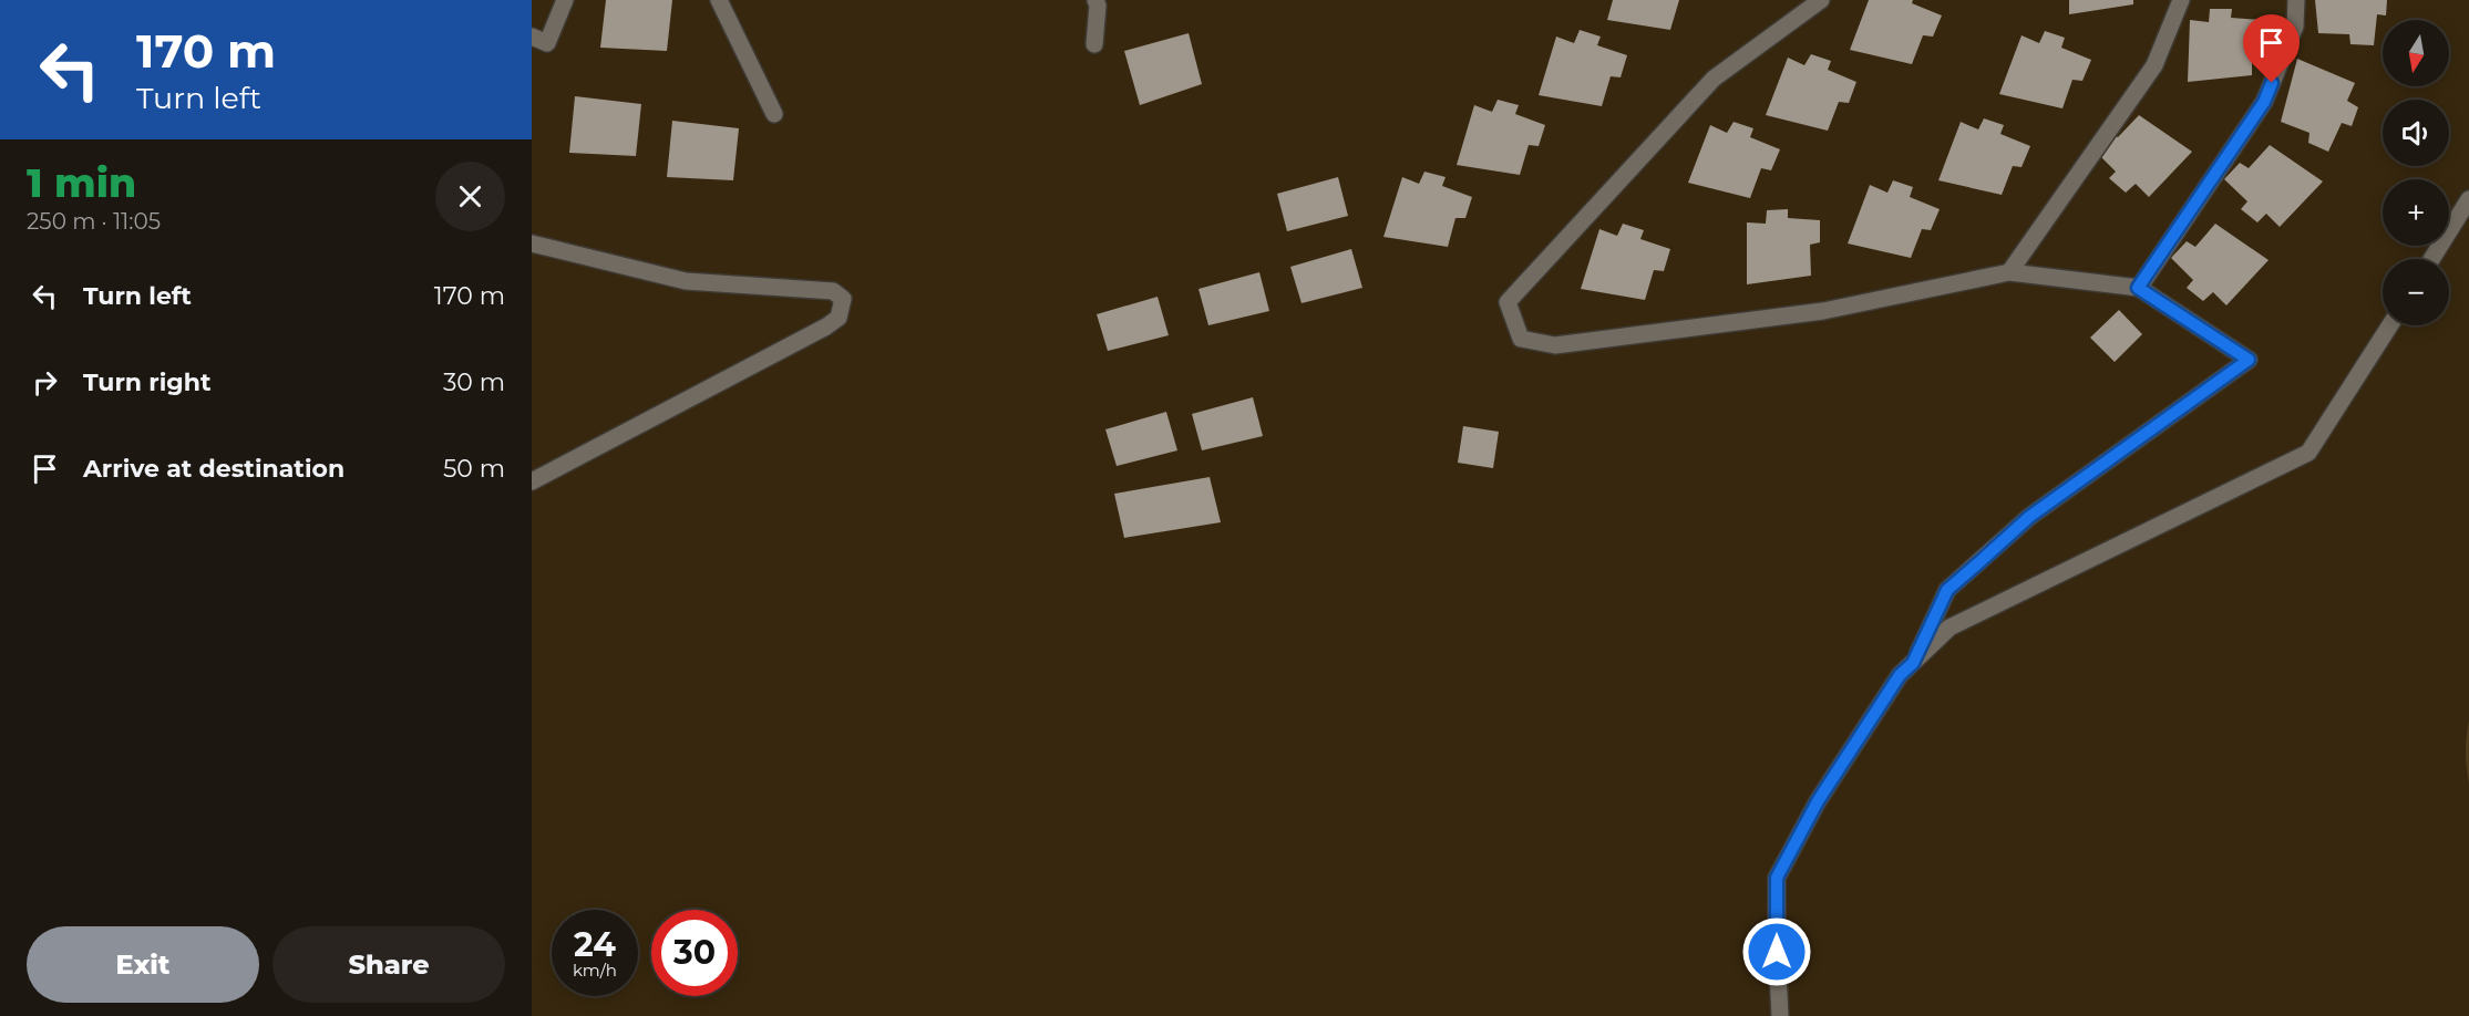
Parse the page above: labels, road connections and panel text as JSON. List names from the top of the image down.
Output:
{
  "north": "bottom",
  "page": {
    "turn": ["170 m", "Turn left"],
    "map_buttons": ["+", "−"],
    "heading": ["1 min", "250 m · 11:05"],
    "list": [
      {
        "name": "Turn left",
        "value": "170 m"
      },
      {
        "name": "Turn right",
        "value": "30 m"
      },
      {
        "name": "Arrive at destination",
        "value": "50 m"
      }
    ],
    "speed": "24 km/h",
    "limit": "30",
    "buttons": ["Exit", "Share"]
  }
}
